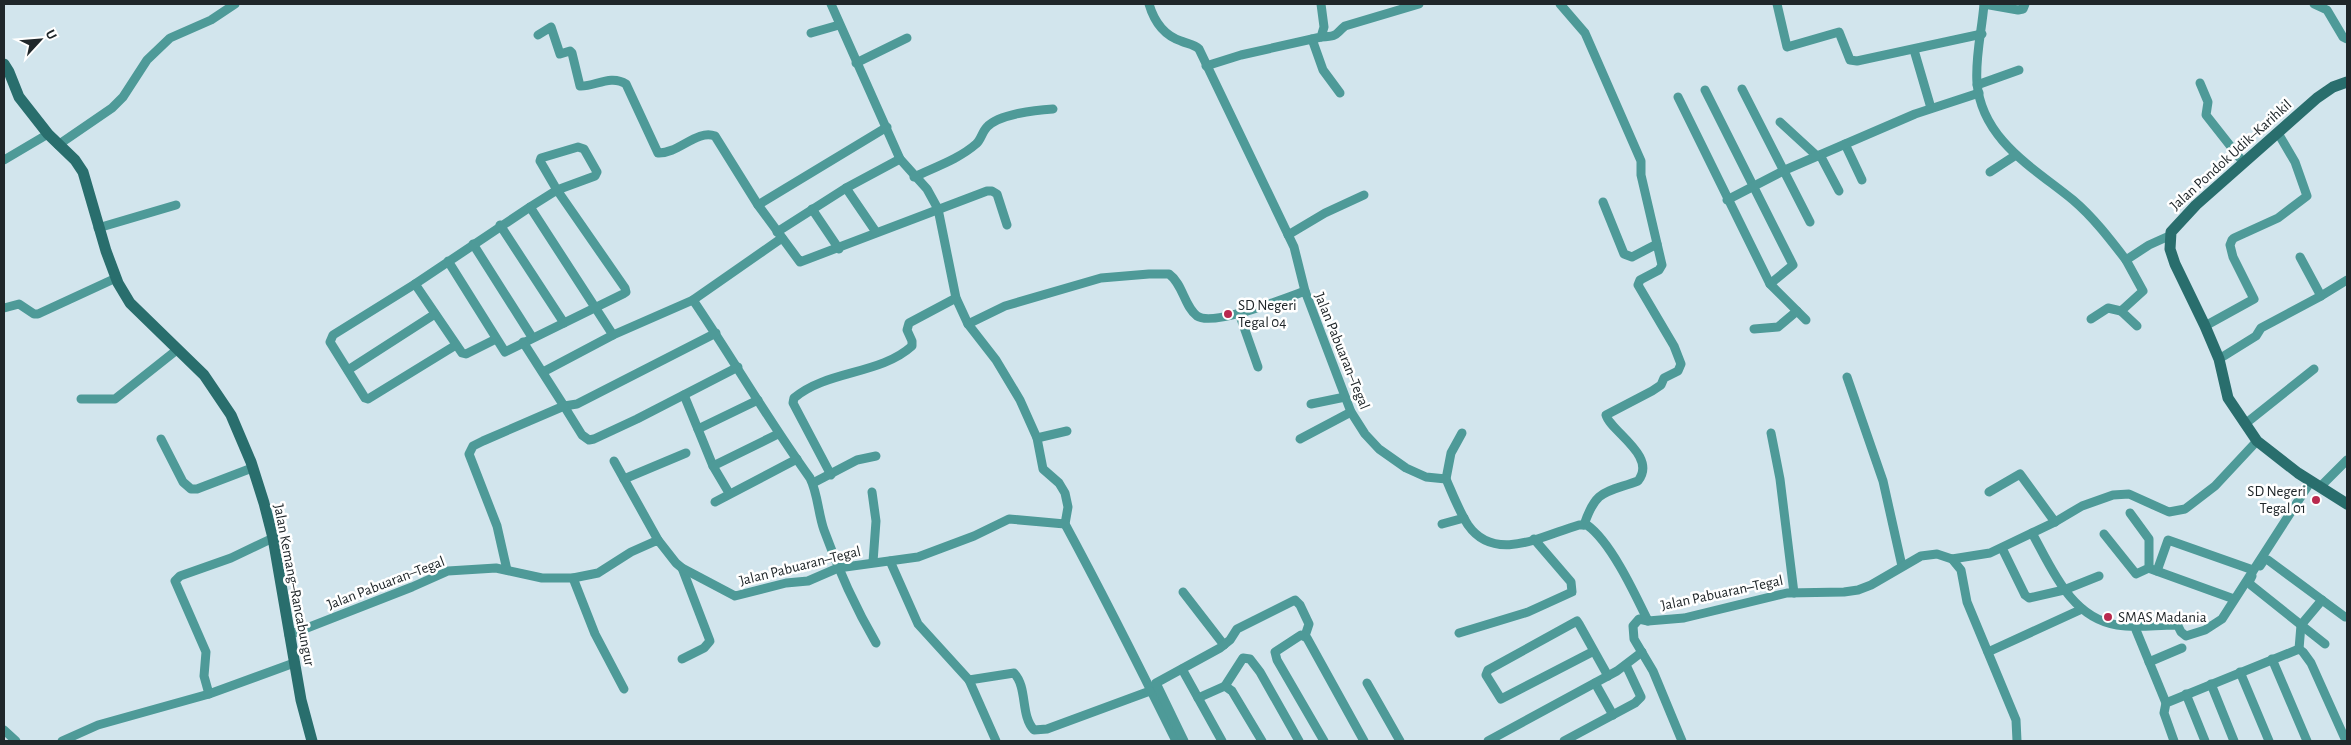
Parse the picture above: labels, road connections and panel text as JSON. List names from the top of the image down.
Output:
{
  "streets": {
    "street": ["Jalan Pondok Udik–Karihkil", "Jalan Pabuaran–Tegal", "Jalan Kemang–Rancabungur"]
  },
  "crossings": [
    ["Jalan Pabuaran–Tegal", "Jalan Kemang–Rancabungur"]
  ],
  "places": ["SD Negeri Tegal 04", "SD Negeri Tegal 01", "SMAS Madania"],
  "north": "top right"
}
